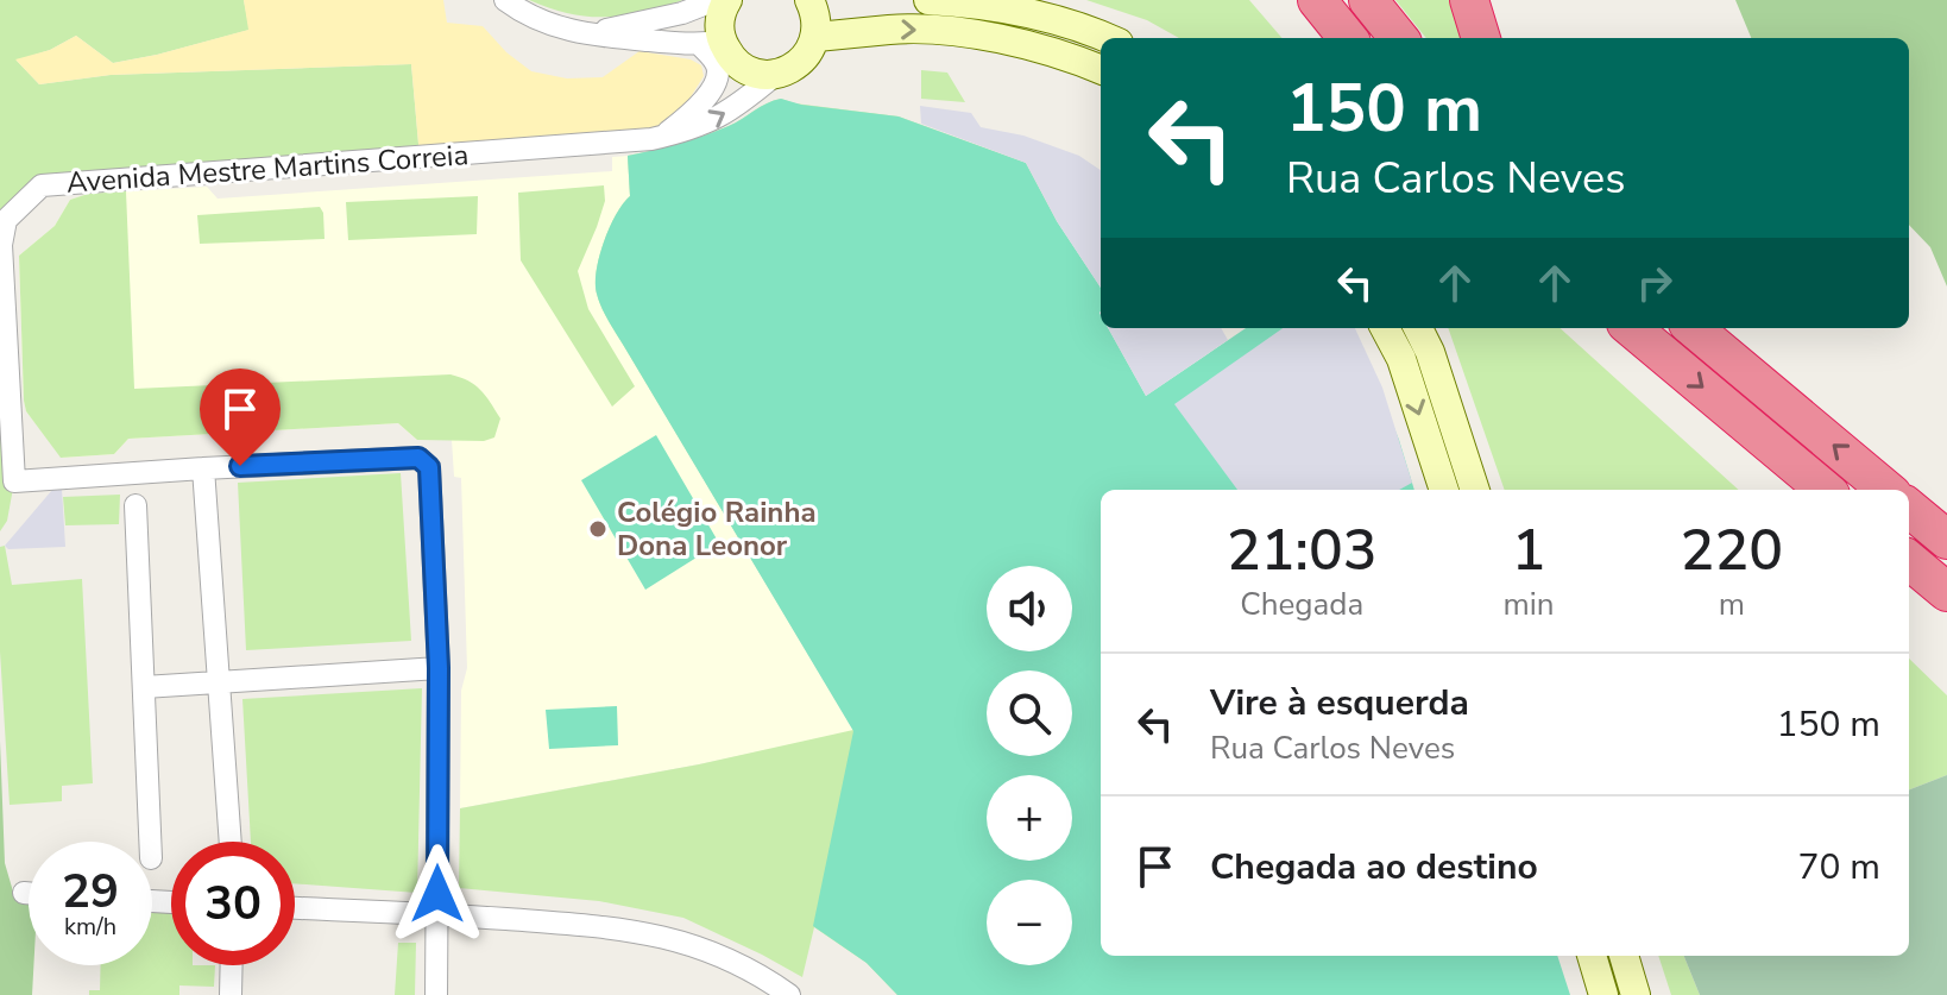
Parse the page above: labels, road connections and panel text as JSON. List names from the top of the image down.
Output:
{
  "streets": {
    "street": ["Avenida Mestre Martins Correia"]
  },
  "places": ["Colégio Rainha Dona Leonor"],
  "page": {
    "turn": ["150 m", "Rua Carlos Neves"],
    "eta": [
      "21:03",
      "Chegada",
      "1",
      "min",
      "220",
      "m"
    ],
    "map_buttons": ["+", "−"],
    "list": [
      {
        "name": "Vire à esquerda",
        "note": "Rua Carlos Neves",
        "value": "150 m"
      },
      {
        "name": "Chegada ao destino",
        "value": "70 m"
      }
    ],
    "speed": "29 km/h",
    "limit": "30"
  }
}
